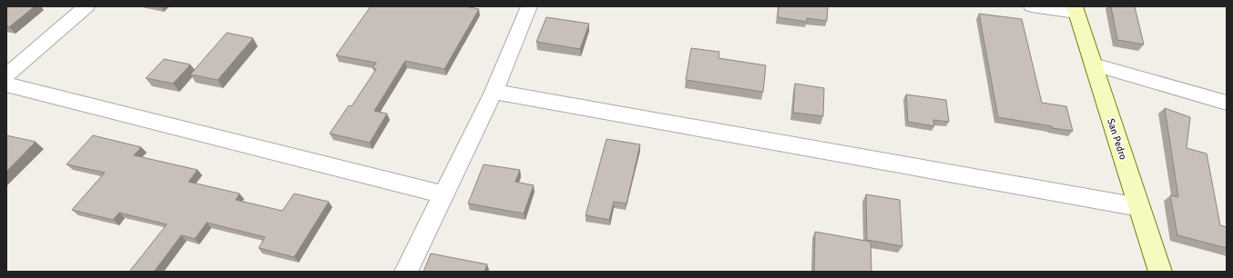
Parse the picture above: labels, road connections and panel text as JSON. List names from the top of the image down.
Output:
{
  "streets": {
    "main road": ["San Pedro"]
  }
}
